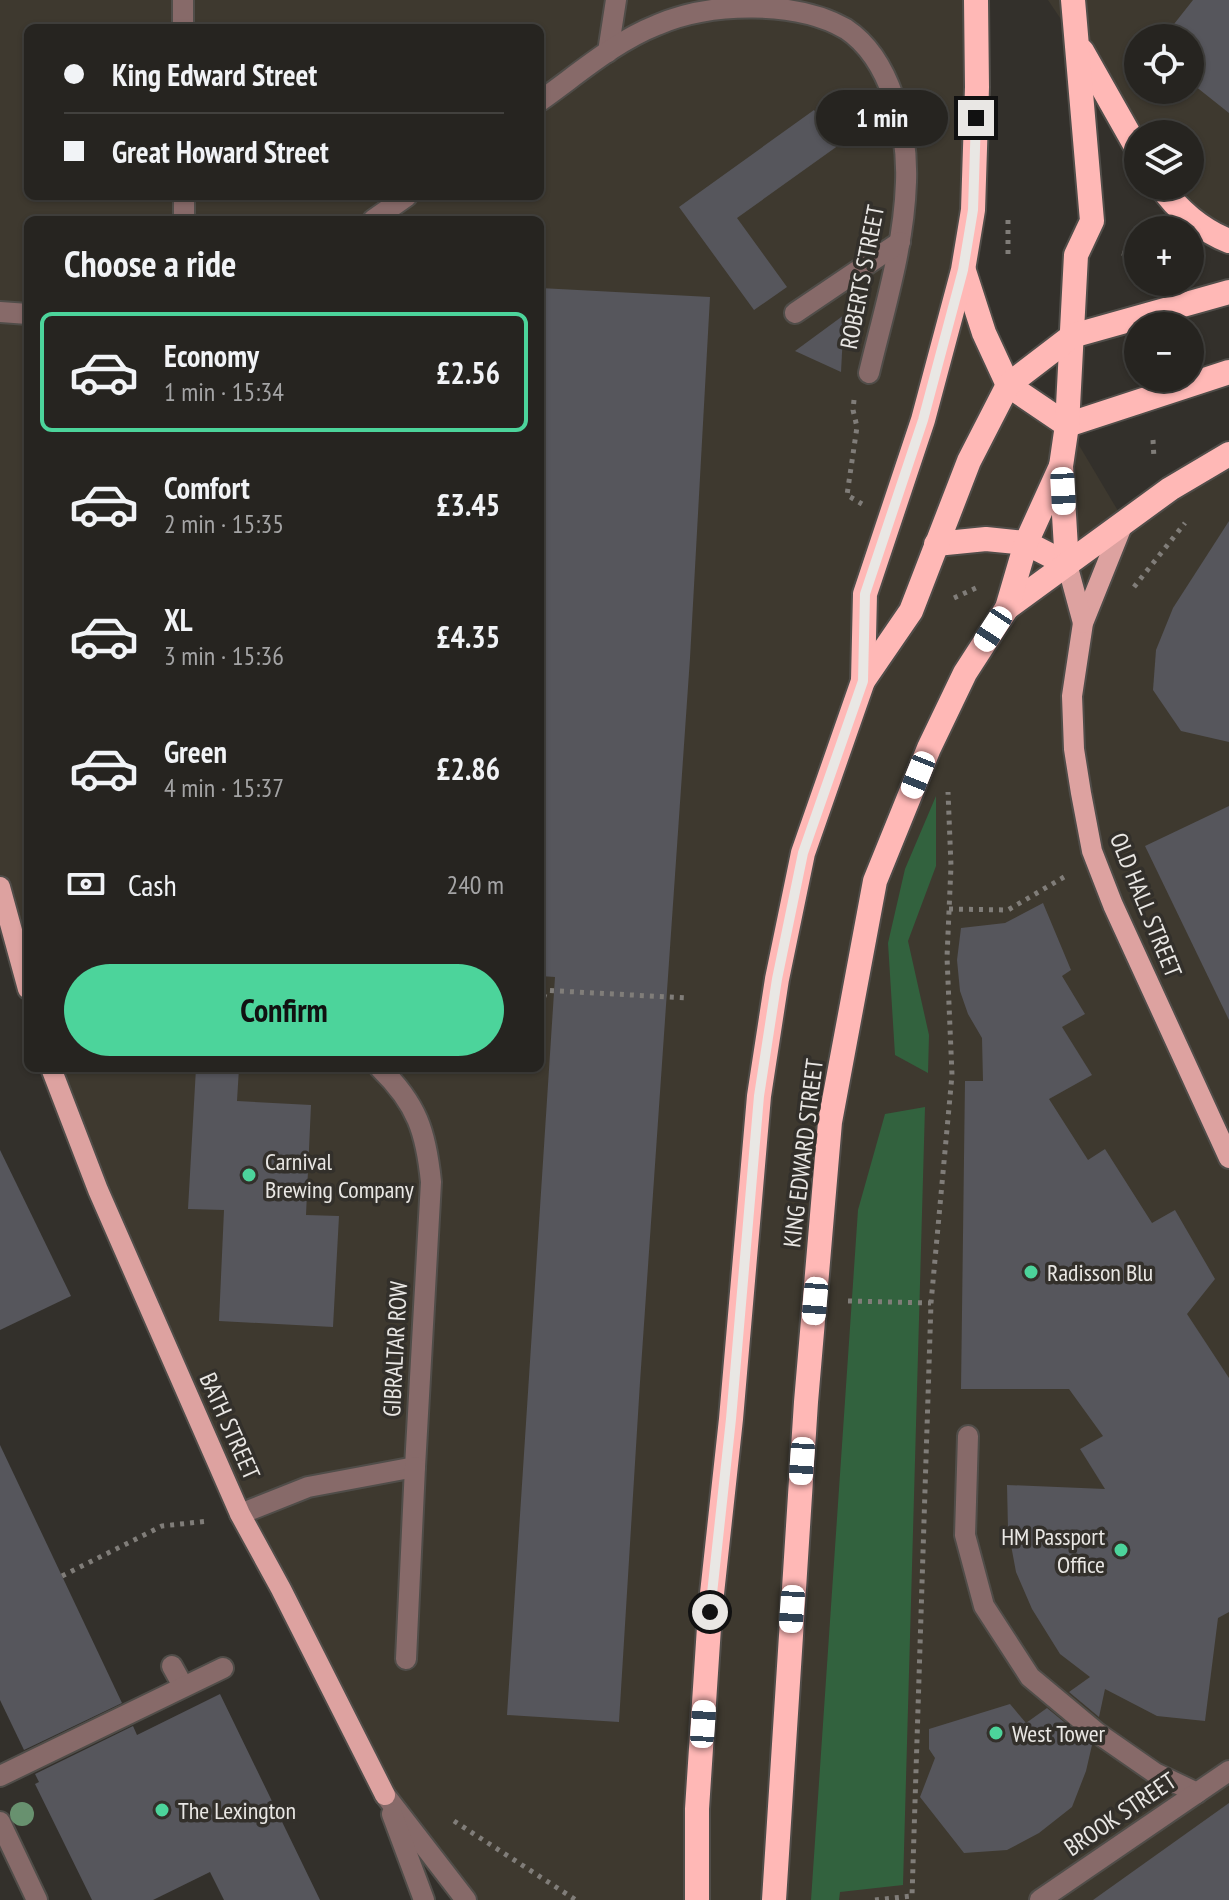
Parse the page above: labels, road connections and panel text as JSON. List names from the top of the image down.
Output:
{
  "streets": {
    "highway": ["KING EDWARD STREET"],
    "main road": ["OLD HALL STREET", "BATH STREET"],
    "street": ["ROBERTS STREET", "GIBRALTAR ROW", "BROOK STREET"]
  },
  "places": [
    "Carnival Brewing Company",
    "Radisson Blu",
    "HM Passport Office",
    "West Tower",
    "The Lexington"
  ],
  "page": {
    "map_buttons": ["+", "−"],
    "banner": ["King Edward Street", "Great Howard Street"],
    "bubble": "1 min",
    "heading": "Choose a ride",
    "list": [
      {
        "name": "Economy",
        "note": "1 min · 15:34",
        "value": "£2.56"
      },
      {
        "name": "Comfort",
        "note": "2 min · 15:35",
        "value": "£3.45"
      },
      {
        "name": "XL",
        "note": "3 min · 15:36",
        "value": "£4.35"
      },
      {
        "name": "Green",
        "note": "4 min · 15:37",
        "value": "£2.86"
      }
    ],
    "pay": ["Cash", "240 m"],
    "buttons": "Confirm"
  }
}
